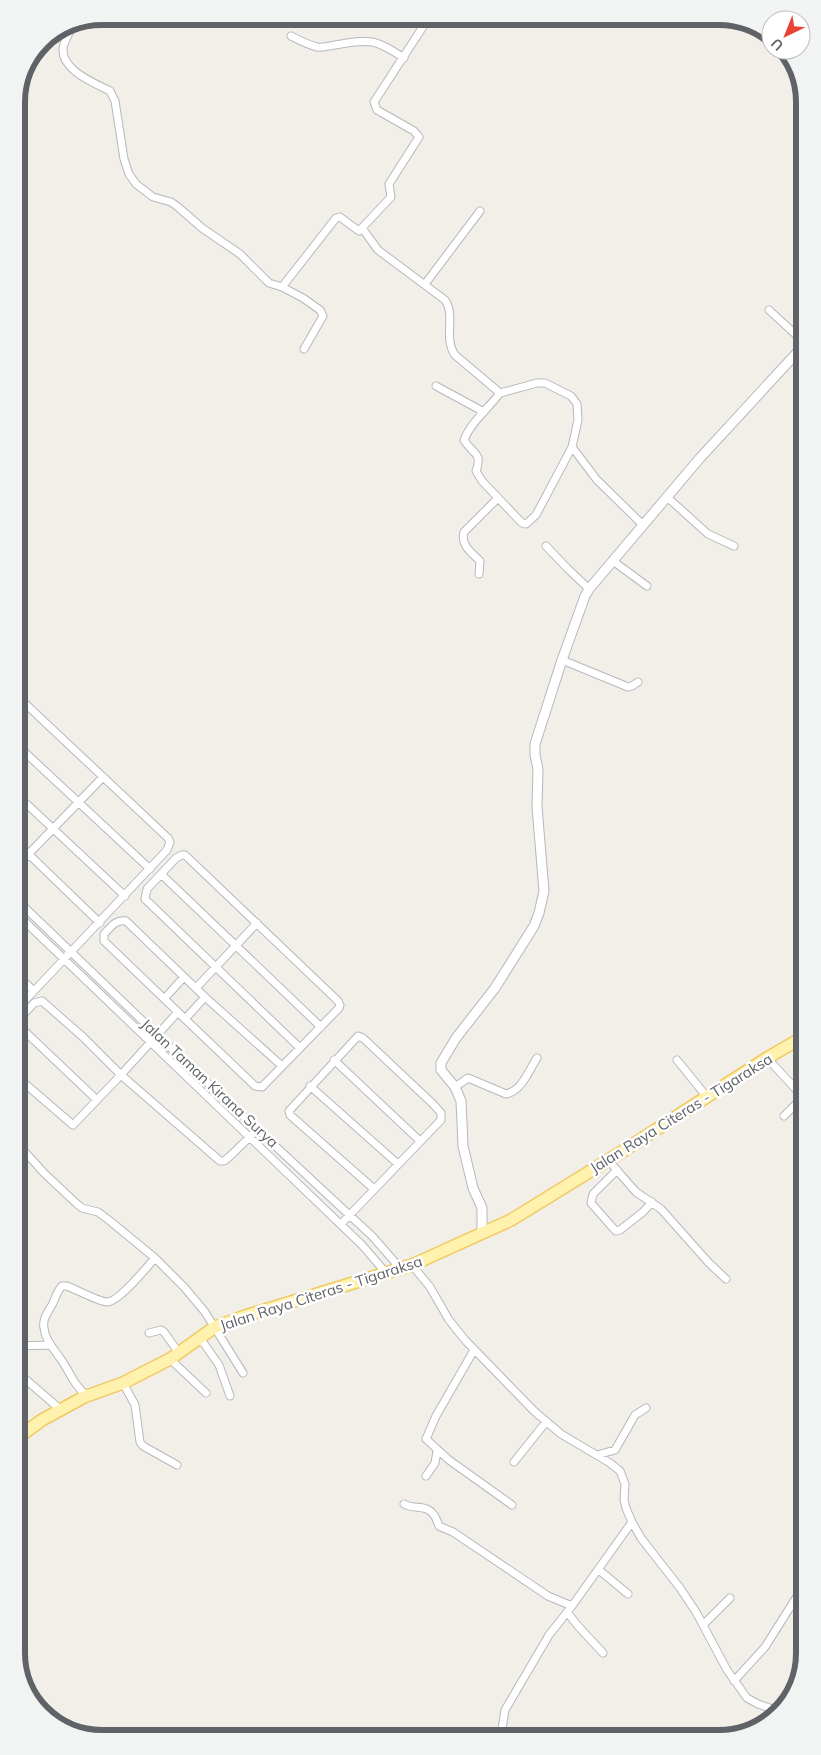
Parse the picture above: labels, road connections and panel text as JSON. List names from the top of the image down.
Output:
{
  "streets": {
    "main road": ["Jalan Raya Citeras - Tigaraksa"],
    "street": ["Jalan Taman Kirana Surya"]
  },
  "crossings": [
    ["Jalan Taman Kirana Surya", "Jalan Raya Citeras - Tigaraksa"]
  ],
  "north": "bottom left"
}
